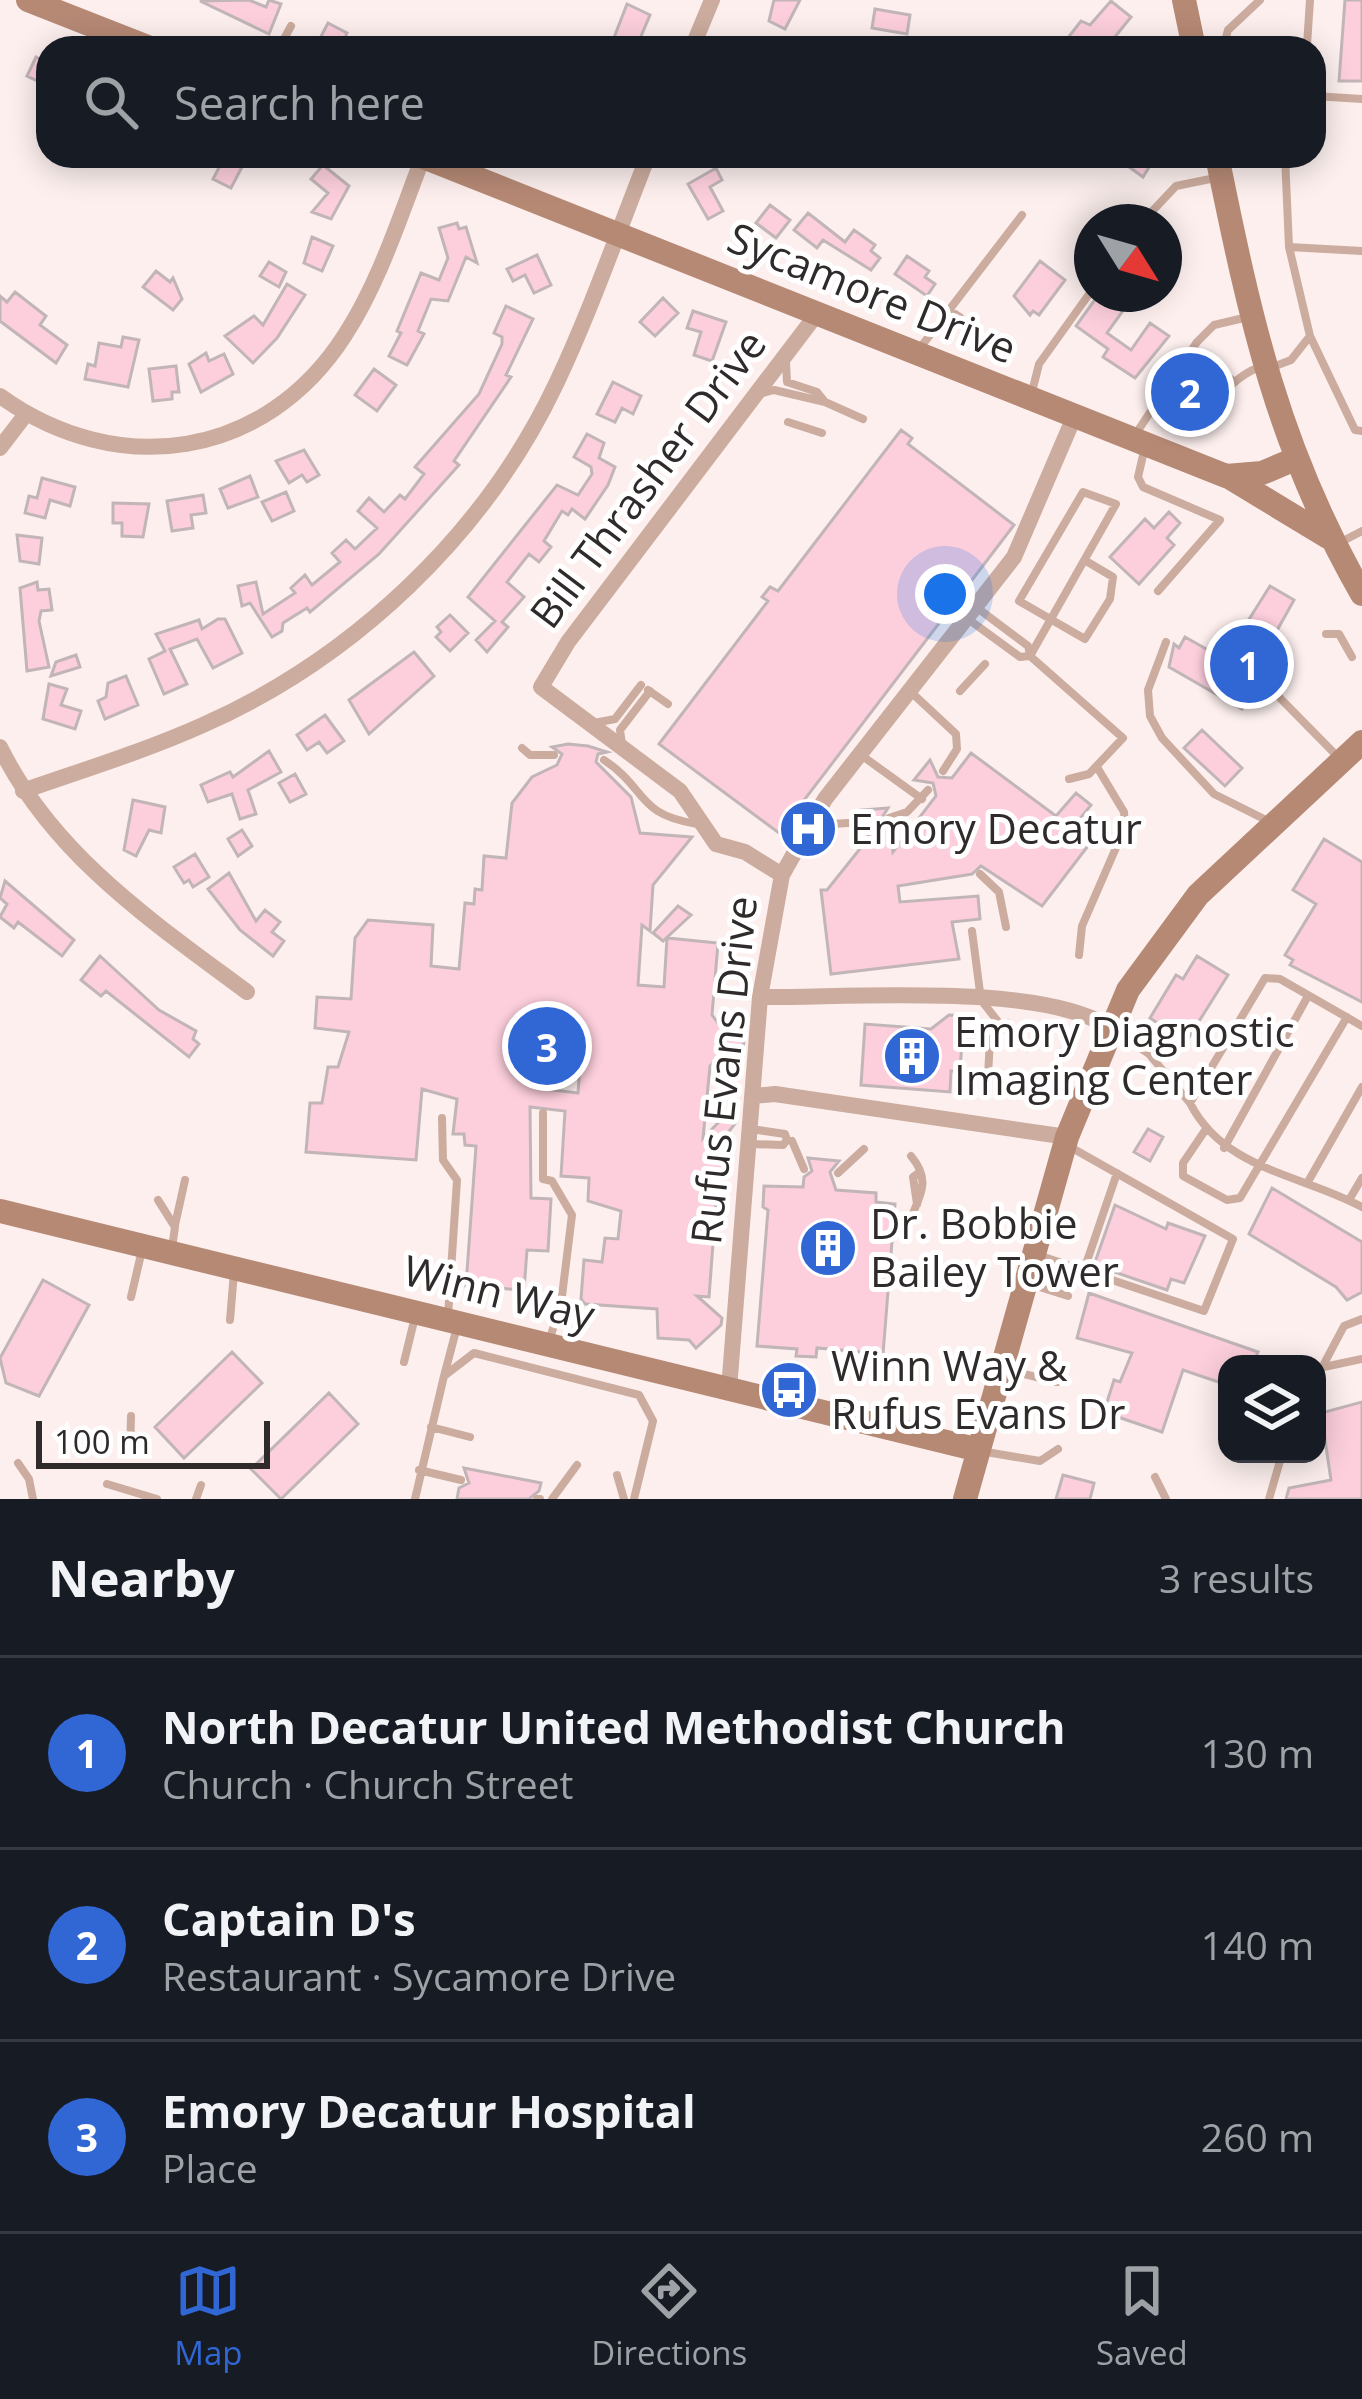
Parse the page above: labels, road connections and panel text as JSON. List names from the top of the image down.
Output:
{
  "streets": {
    "street": [
      "Sycamore Drive",
      "Bill Thrasher Drive",
      "Rufus Evans Drive",
      "Winn Way"
    ]
  },
  "crossings": [
    ["Sycamore Drive", "Bill Thrasher Drive"],
    ["Sycamore Drive", "Rufus Evans Drive"],
    ["Rufus Evans Drive", "Winn Way"]
  ],
  "places": {
    "hospital": ["Emory Decatur"],
    "building": ["Emory Diagnostic Imaging Center", "Dr. Bobbie Bailey Tower"],
    "bus stop": ["Winn Way & Rufus Evans Dr"]
  },
  "scale_bar": "100 m",
  "north": "bottom right",
  "page": {
    "search": "Search here",
    "pins": ["2", "1", "3"],
    "scale": "100 m",
    "heading": ["Nearby", "3 results"],
    "list": [
      {
        "mark": "1",
        "name": "North Decatur United Methodist Church",
        "note": "Church · Church Street",
        "value": "130 m"
      },
      {
        "mark": "2",
        "name": "Captain D's",
        "note": "Restaurant · Sycamore Drive",
        "value": "140 m"
      },
      {
        "mark": "3",
        "name": "Emory Decatur Hospital",
        "note": "Place",
        "value": "260 m"
      }
    ],
    "nav": ["Map", "Directions", "Saved"]
  }
}
